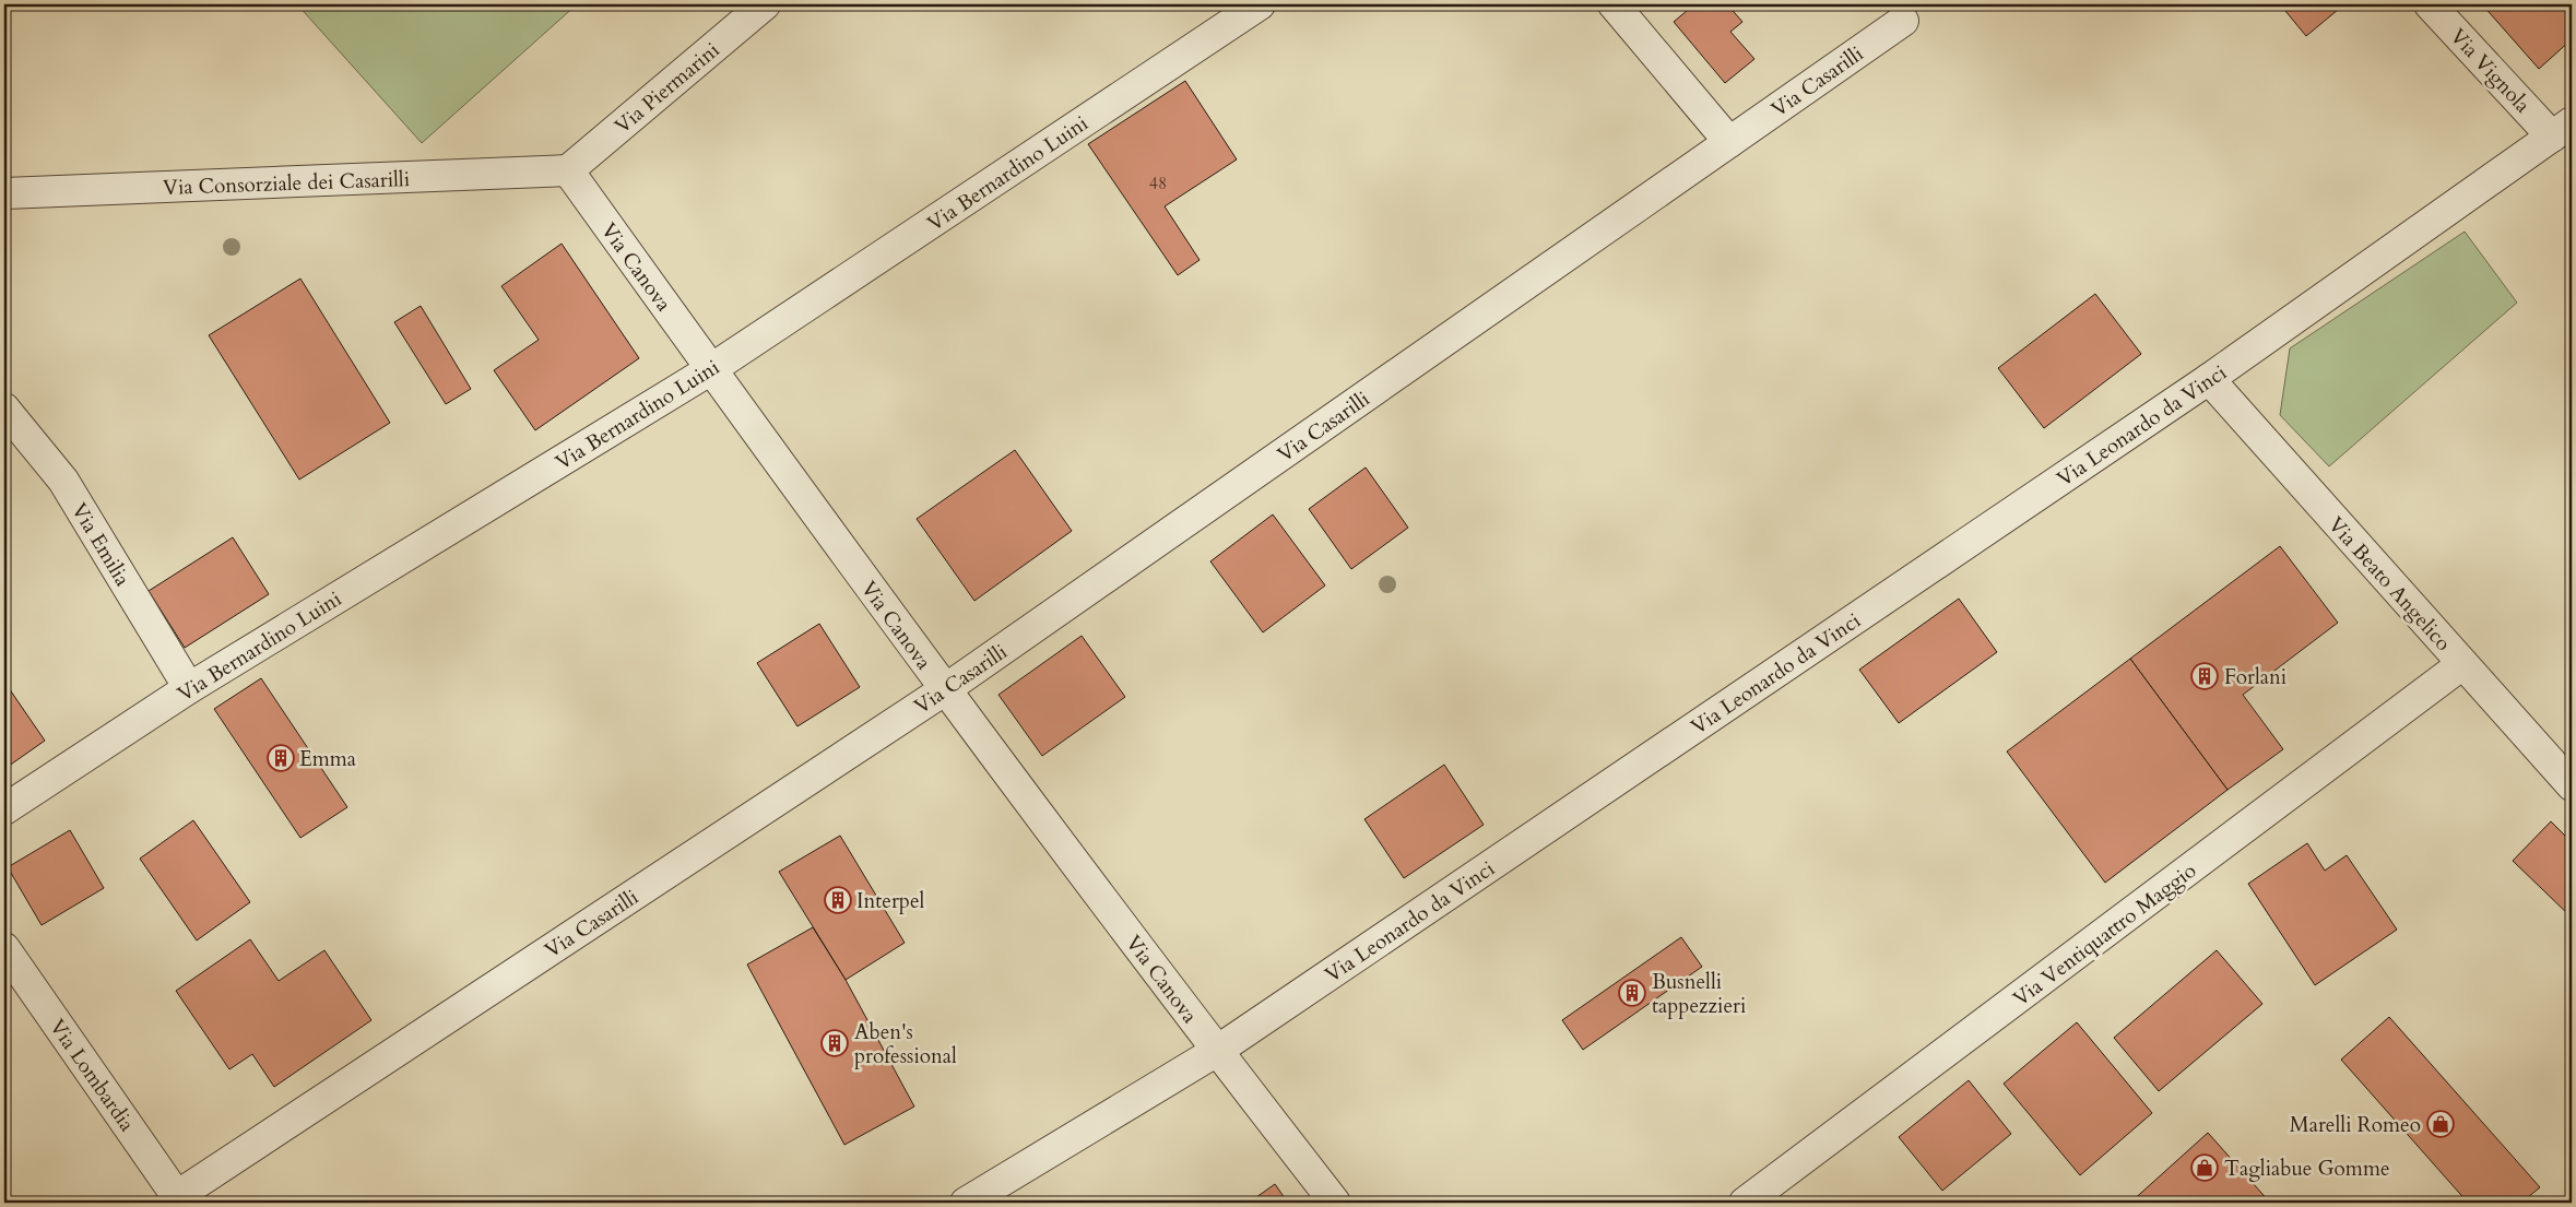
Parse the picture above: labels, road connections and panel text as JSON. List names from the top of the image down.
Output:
{
  "streets": {
    "street": [
      "Via Vignola",
      "Via Casarilli",
      "Via Piermarini",
      "Via Bernardino Luini",
      "Via Consorziale dei Casarilli",
      "Via Canova",
      "Via Leonardo da Vinci",
      "Via Emilia",
      "Via Beato Angelico",
      "Via Ventiquattro Maggio",
      "Via Lombardia"
    ]
  },
  "crossings": [
    ["Via Vignola", "Via Leonardo da Vinci"],
    ["Via Casarilli", "Via Canova"],
    ["Via Casarilli", "Via Lombardia"],
    ["Via Piermarini", "Via Consorziale dei Casarilli"],
    ["Via Piermarini", "Via Canova"],
    ["Via Bernardino Luini", "Via Canova"],
    ["Via Bernardino Luini", "Via Emilia"],
    ["Via Consorziale dei Casarilli", "Via Canova"],
    ["Via Canova", "Via Leonardo da Vinci"],
    ["Via Leonardo da Vinci", "Via Beato Angelico"],
    ["Via Beato Angelico", "Via Ventiquattro Maggio"]
  ],
  "places": {
    "building": [
      "Forlani",
      "Emma",
      "Interpel",
      "Busnelli tappezzieri",
      "Aben's professional"
    ],
    "shop": ["Marelli Romeo", "Tagliabue Gomme"]
  },
  "house_numbers": ["48"]
}
